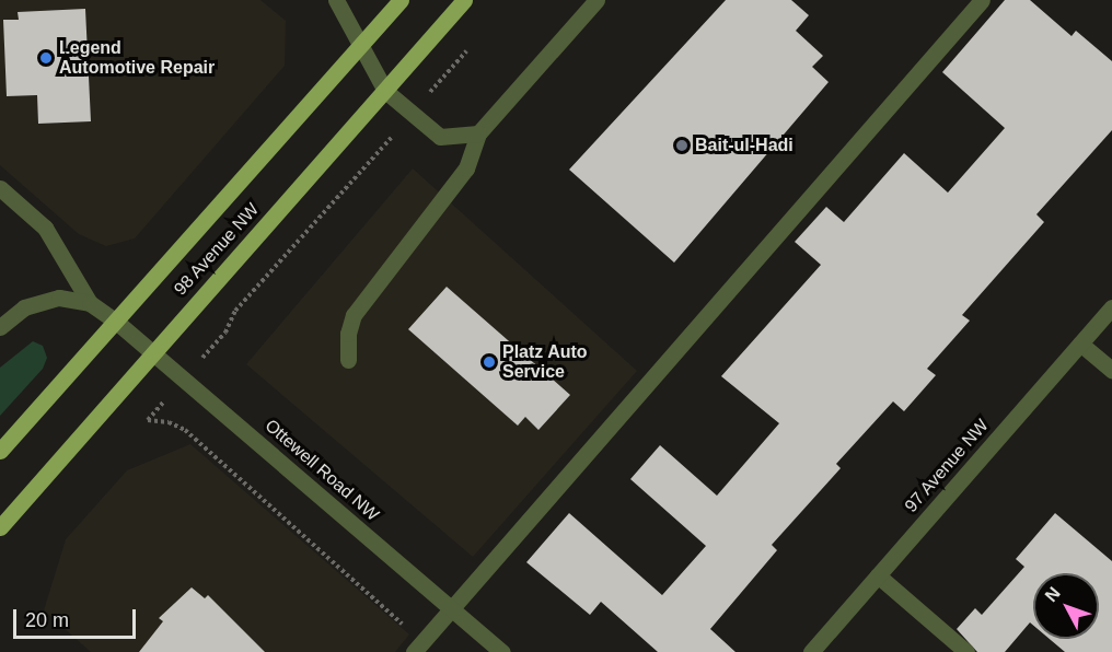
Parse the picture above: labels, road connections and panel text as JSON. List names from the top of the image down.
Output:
{
  "streets": {
    "main road": ["98 Avenue NW"],
    "street": ["97 Avenue NW", "Ottewell Road NW"]
  },
  "crossings": [
    ["98 Avenue NW", "Ottewell Road NW"]
  ],
  "places": ["Legend Automotive Repair", "Bait-ul-Hadi", "Platz Auto Service"],
  "scale_bar": "20 m",
  "north": "top left"
}
